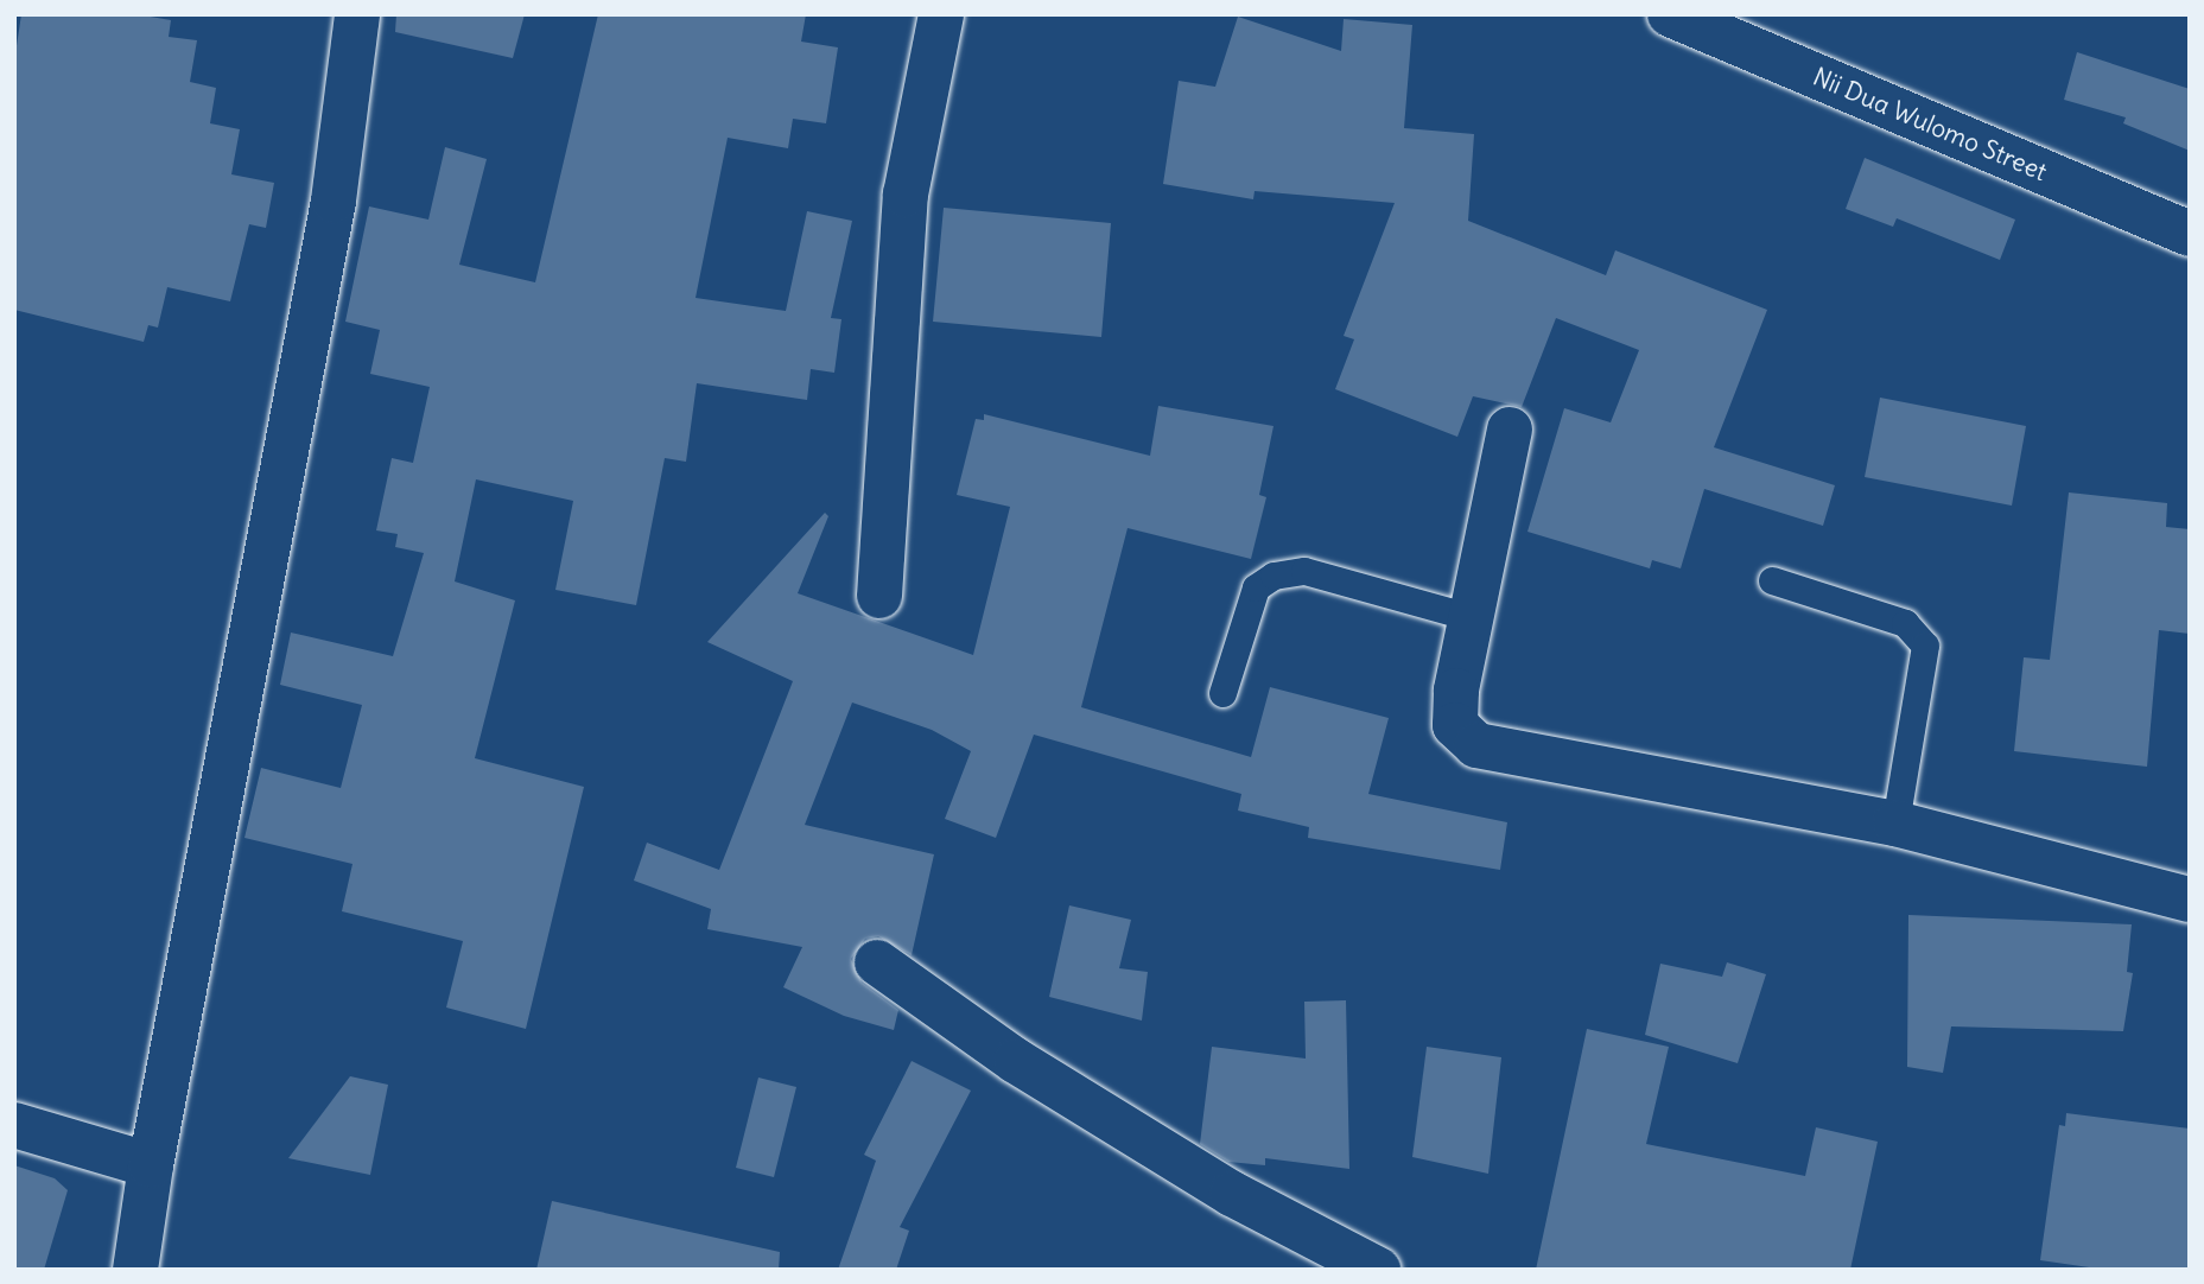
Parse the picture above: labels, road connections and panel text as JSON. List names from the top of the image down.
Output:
{
  "streets": {
    "street": ["Nii Dua Wulomo Street"]
  }
}
